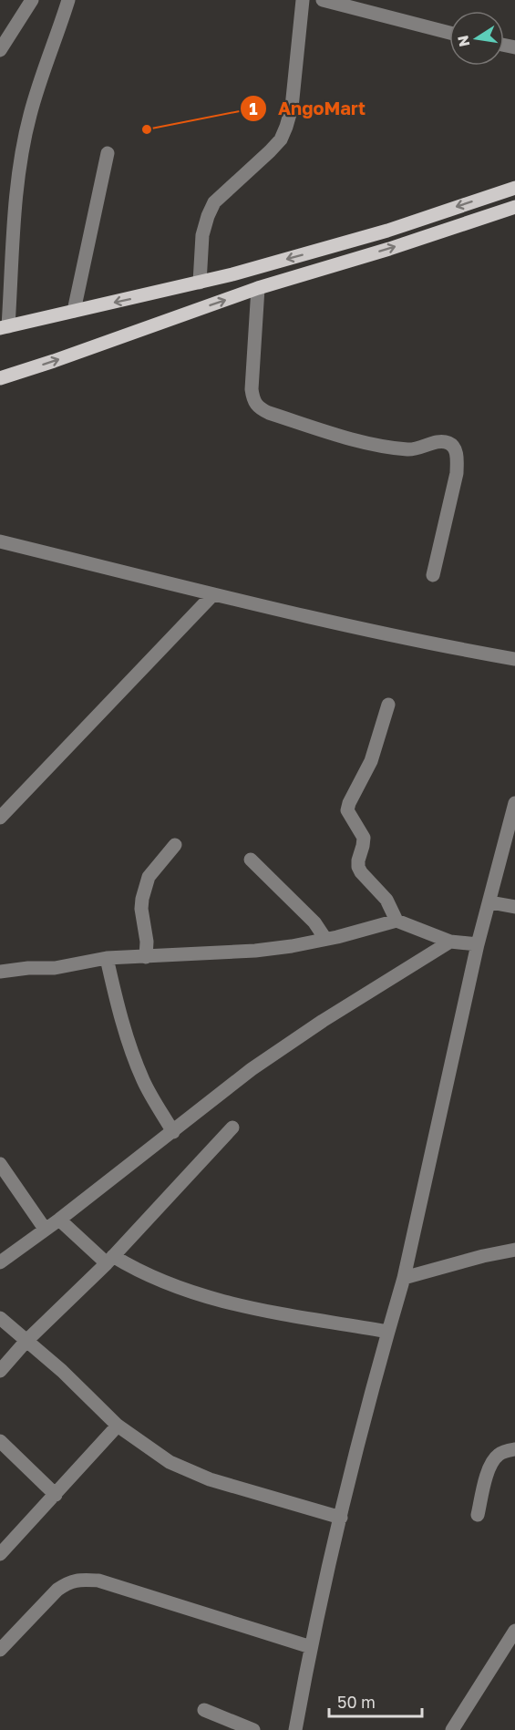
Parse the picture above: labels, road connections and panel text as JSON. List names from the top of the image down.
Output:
{
  "places": ["AngoMart"],
  "scale_bar": "50 m",
  "north": "left"
}
